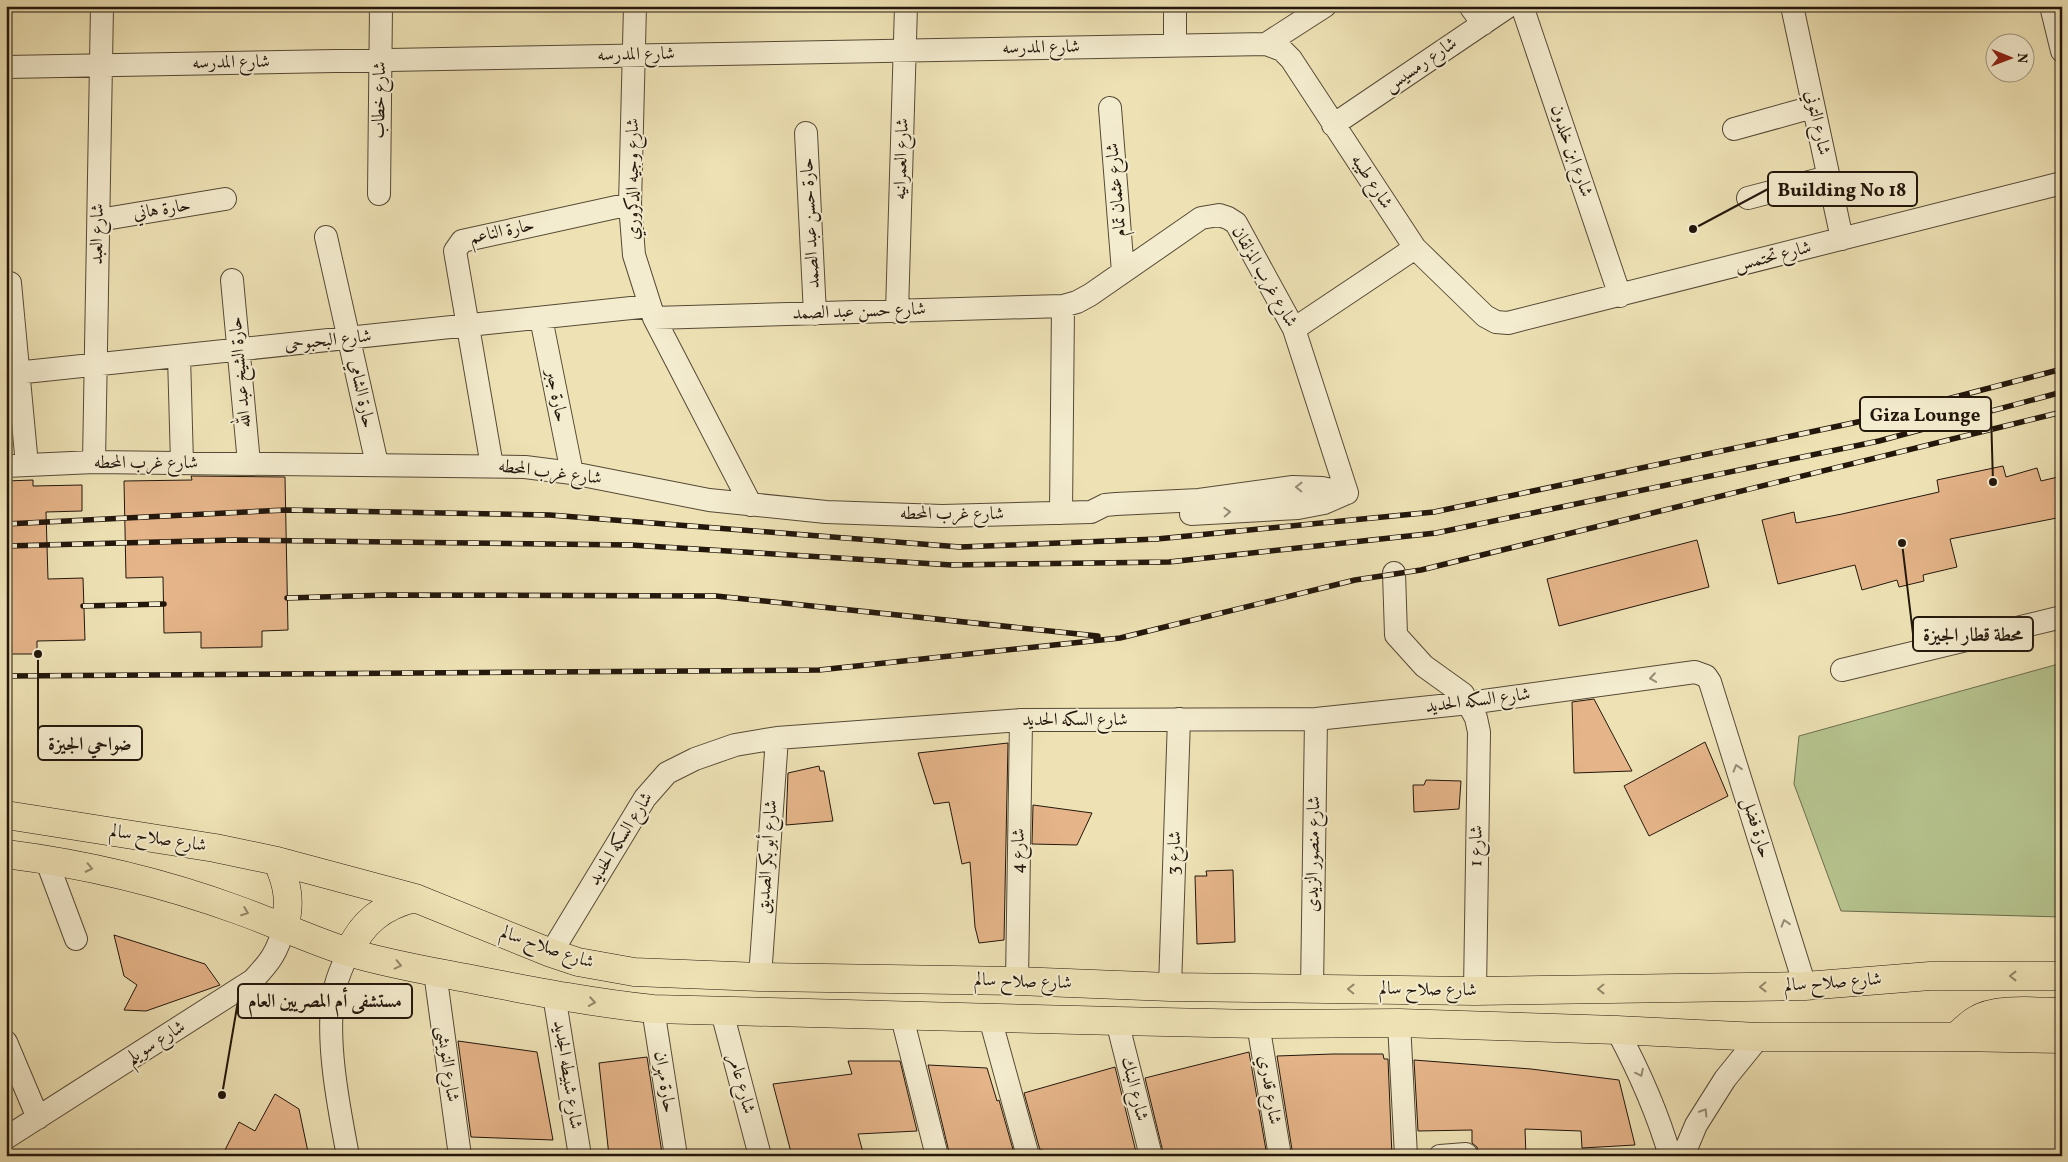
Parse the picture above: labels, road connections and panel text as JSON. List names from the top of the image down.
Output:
{
  "streets": {
    "highway": ["شارع صلاح سالم"],
    "street": [
      "شارع المدرسه",
      "شارع رمسيس",
      "شارع خطاب",
      "شارع التوني",
      "شارع ابن خلدون",
      "شارع العمرانيه",
      "شارع وجيه الدكروري",
      "شارع طيبه",
      "شارع عثمان تمام",
      "حارة هاني",
      "حارة حسن عبد الصمد",
      "حارة الناعم",
      "شارع العبد",
      "شارع تحتمس",
      "شارع غرب المزلقان",
      "شارع حسن عبد الصمد",
      "شارع البحبوحى",
      "حارة الشيخ عبد الله",
      "حارة الشامي",
      "حارة جبر",
      "شارع غرب المحطه",
      "شارع السكه الحديد",
      "حارة فضل",
      "شارع 1",
      "شارع 4",
      "شارع 3",
      "شارع منصور الزيدى",
      "شارع أبو بكر الصديق",
      "شارع سويلم",
      "شارع النويشى",
      "شارع شبيطه الجديد",
      "حارة مهران",
      "شارع عامر",
      "شارع البنك",
      "شارع قدري"
    ]
  },
  "crossings": [
    ["شارع المدرسه", "شارع خطاب"],
    ["شارع المدرسه", "شارع العمرانيه"],
    ["شارع المدرسه", "شارع وجيه الدكروري"],
    ["شارع المدرسه", "شارع طيبه"],
    ["شارع المدرسه", "شارع العبد"],
    ["شارع رمسيس", "شارع طيبه"],
    ["شارع التوني", "شارع تحتمس"],
    ["شارع ابن خلدون", "شارع تحتمس"],
    ["شارع العمرانيه", "شارع حسن عبد الصمد"],
    ["شارع وجيه الدكروري", "حارة الناعم"],
    ["شارع وجيه الدكروري", "شارع حسن عبد الصمد"],
    ["شارع وجيه الدكروري", "شارع البحبوحى"],
    ["شارع وجيه الدكروري", "شارع غرب المحطه"],
    ["شارع طيبه", "شارع تحتمس"],
    ["شارع عثمان تمام", "شارع غرب المزلقان"],
    ["حارة هاني", "شارع العبد"],
    ["حارة حسن عبد الصمد", "شارع حسن عبد الصمد"],
    ["حارة الناعم", "شارع البحبوحى"],
    ["شارع العبد", "شارع البحبوحى"],
    ["شارع العبد", "شارع غرب المحطه"],
    ["شارع غرب المزلقان", "شارع حسن عبد الصمد"],
    ["شارع غرب المزلقان", "شارع غرب المحطه"],
    ["شارع حسن عبد الصمد", "شارع البحبوحى"],
    ["شارع البحبوحى", "حارة الشيخ عبد الله"],
    ["شارع البحبوحى", "حارة الشامي"],
    ["شارع البحبوحى", "حارة جبر"],
    ["حارة الشيخ عبد الله", "شارع غرب المحطه"],
    ["حارة الشامي", "شارع غرب المحطه"],
    ["حارة جبر", "شارع غرب المحطه"],
    ["شارع السكه الحديد", "حارة فضل"],
    ["شارع السكه الحديد", "شارع صلاح سالم"],
    ["شارع السكه الحديد", "شارع 1"],
    ["شارع السكه الحديد", "شارع 4"],
    ["شارع السكه الحديد", "شارع 3"],
    ["شارع السكه الحديد", "شارع منصور الزيدى"],
    ["شارع السكه الحديد", "شارع أبو بكر الصديق"],
    ["حارة فضل", "شارع صلاح سالم"],
    ["شارع صلاح سالم", "شارع 1"],
    ["شارع صلاح سالم", "شارع 4"],
    ["شارع صلاح سالم", "شارع 3"],
    ["شارع صلاح سالم", "شارع منصور الزيدى"],
    ["شارع صلاح سالم", "شارع أبو بكر الصديق"],
    ["شارع صلاح سالم", "شارع سويلم"],
    ["شارع صلاح سالم", "شارع النويشى"],
    ["شارع صلاح سالم", "شارع شبيطه الجديد"],
    ["شارع صلاح سالم", "حارة مهران"],
    ["شارع صلاح سالم", "شارع عامر"],
    ["شارع صلاح سالم", "شارع البنك"],
    ["شارع صلاح سالم", "شارع قدري"]
  ],
  "one_way": ["حارة فضل"],
  "places": [
    "Building No 18",
    "Giza Lounge",
    "محطة قطار الجيزة",
    "ضواحي الجيزة",
    "مستشفى أم المصريين العام"
  ],
  "north": "right"
}
